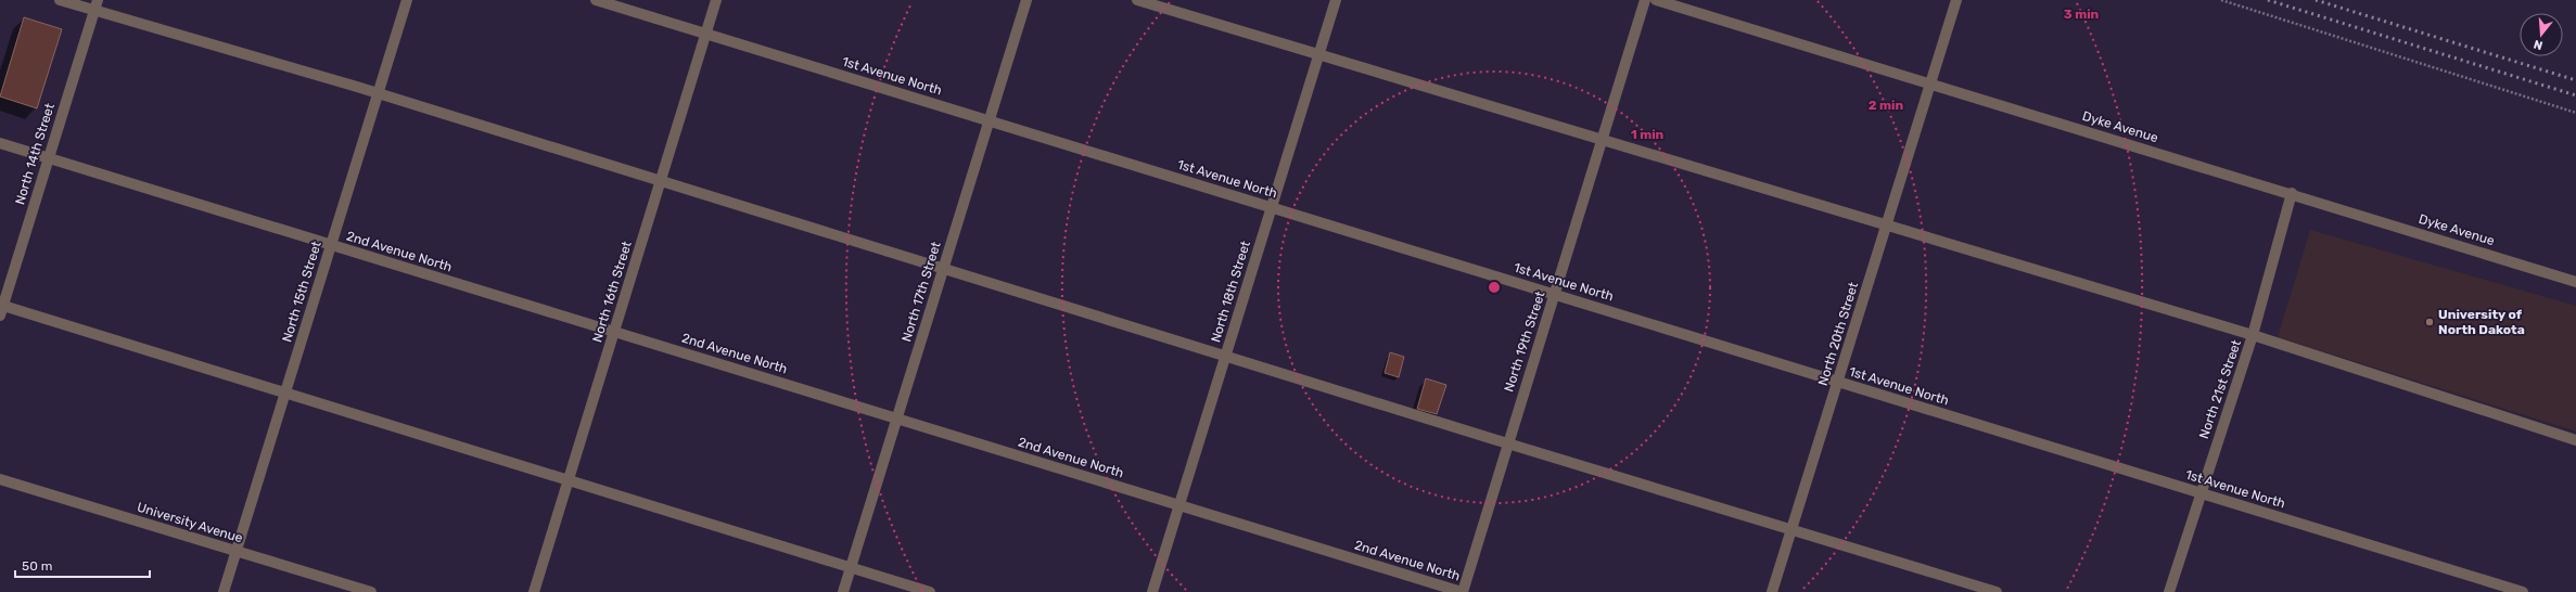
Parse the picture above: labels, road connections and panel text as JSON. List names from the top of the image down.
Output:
{
  "streets": {
    "street": [
      "1st Avenue North",
      "Dyke Avenue",
      "North 14th Street",
      "2nd Avenue North",
      "North 15th Street",
      "North 16th Street",
      "North 17th Street",
      "North 18th Street",
      "North 20th Street",
      "North 19th Street",
      "North 21st Street",
      "University Avenue"
    ]
  },
  "crossings": [
    ["1st Avenue North", "North 16th Street"],
    ["1st Avenue North", "North 17th Street"],
    ["1st Avenue North", "North 18th Street"],
    ["1st Avenue North", "North 20th Street"],
    ["1st Avenue North", "North 19th Street"],
    ["1st Avenue North", "North 21st Street"],
    ["Dyke Avenue", "North 20th Street"],
    ["Dyke Avenue", "North 21st Street"],
    ["North 14th Street", "2nd Avenue North"],
    ["2nd Avenue North", "North 15th Street"],
    ["2nd Avenue North", "North 16th Street"],
    ["2nd Avenue North", "North 17th Street"],
    ["2nd Avenue North", "North 18th Street"],
    ["2nd Avenue North", "North 19th Street"],
    ["North 15th Street", "University Avenue"]
  ],
  "places": ["University of North Dakota"],
  "scale_bar": "50 m",
  "north": "bottom",
  "rings": ["3 min", "2 min", "1 min"]
}
